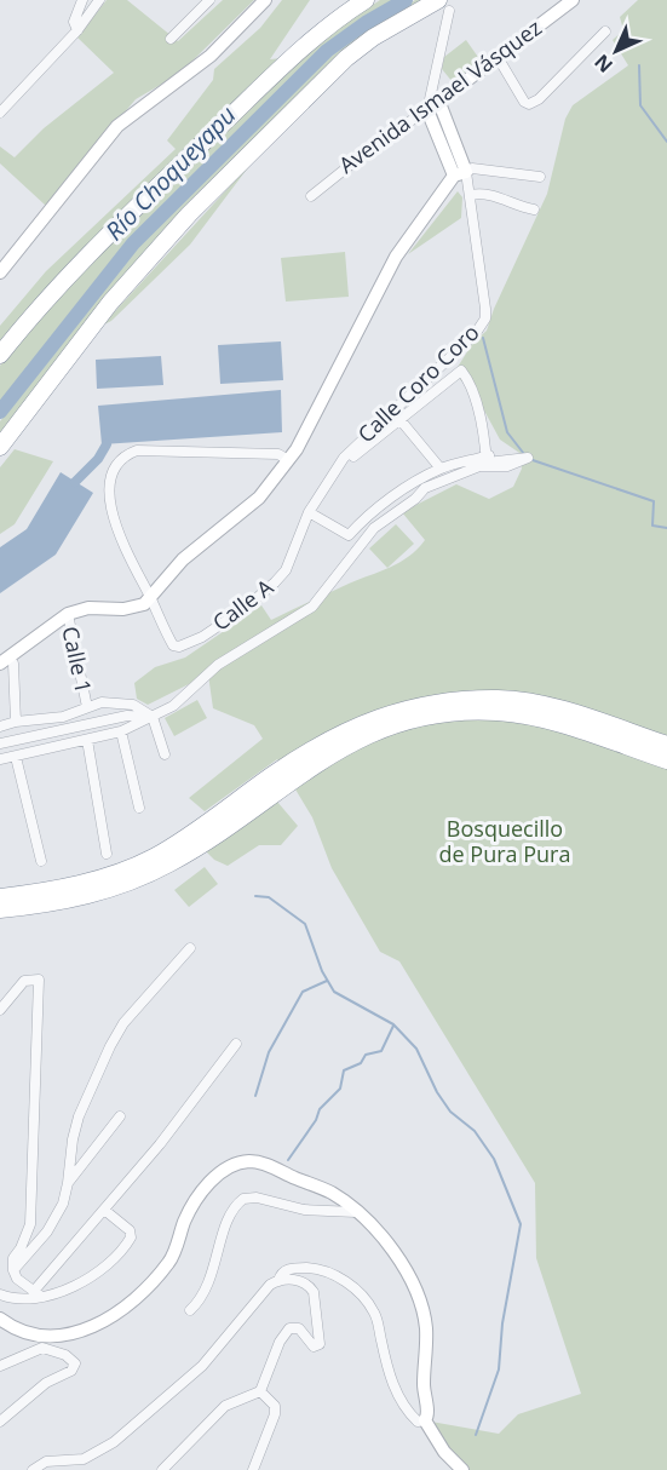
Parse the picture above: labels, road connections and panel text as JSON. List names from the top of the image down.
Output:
{
  "streets": {
    "street": [
      "Avenida Ismael Vásquez",
      "Calle Coro Coro",
      "Calle A",
      "Calle 1"
    ]
  },
  "crossings": [
    ["Avenida Ismael Vásquez", "Calle Coro Coro"],
    ["Calle Coro Coro", "Calle A"]
  ],
  "water": ["Río Choqueyapu"],
  "parks": ["Bosquecillo de Pura Pura"],
  "north": "bottom left"
}
